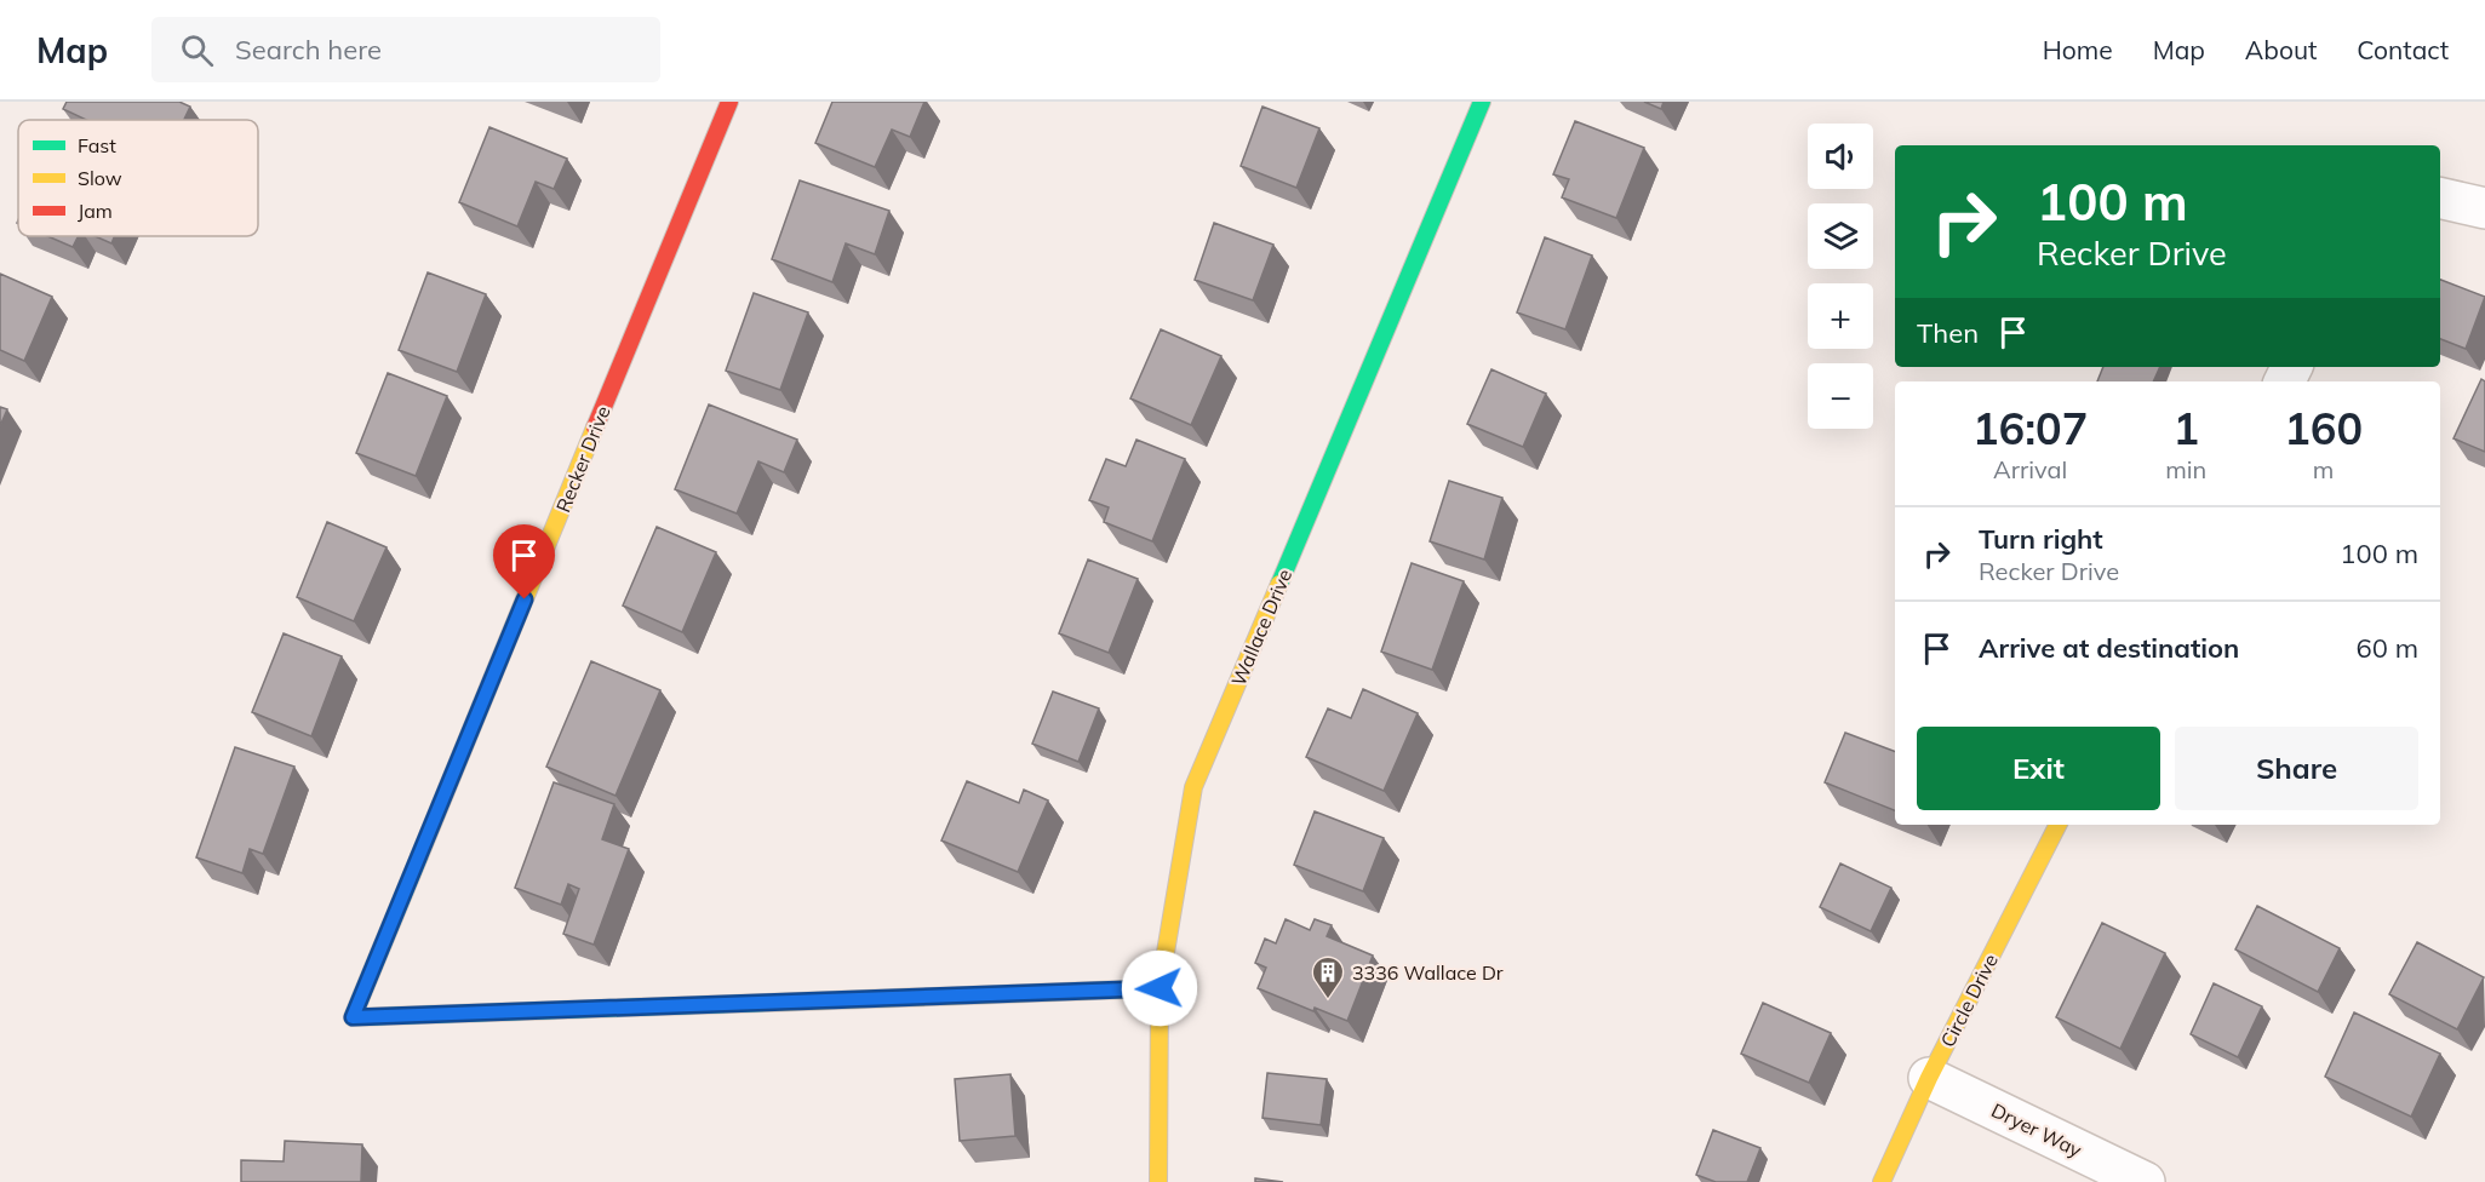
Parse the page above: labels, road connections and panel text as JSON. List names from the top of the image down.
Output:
{
  "streets": {
    "street": [
      "Recker Drive",
      "Wallace Drive",
      "Circle Drive",
      "Dryer Way"
    ]
  },
  "crossings": [
    ["Recker Drive", "Wallace Drive"],
    ["Circle Drive", "Dryer Way"]
  ],
  "places": {
    "building": ["3336 Wallace Dr"]
  },
  "legend": ["Fast", "Slow", "Jam"],
  "page": {
    "header": "Map",
    "search": "Search here",
    "nav": [
      "Home",
      "Map",
      "About",
      "Contact"
    ],
    "map_buttons": ["+", "−"],
    "turn": ["100 m", "Recker Drive"],
    "then": "Then",
    "eta": [
      "16:07",
      "Arrival",
      "1",
      "min",
      "160",
      "m"
    ],
    "list": [
      {
        "name": "Turn right",
        "note": "Recker Drive",
        "value": "100 m"
      },
      {
        "name": "Arrive at destination",
        "value": "60 m"
      }
    ],
    "buttons": ["Exit", "Share"]
  }
}
